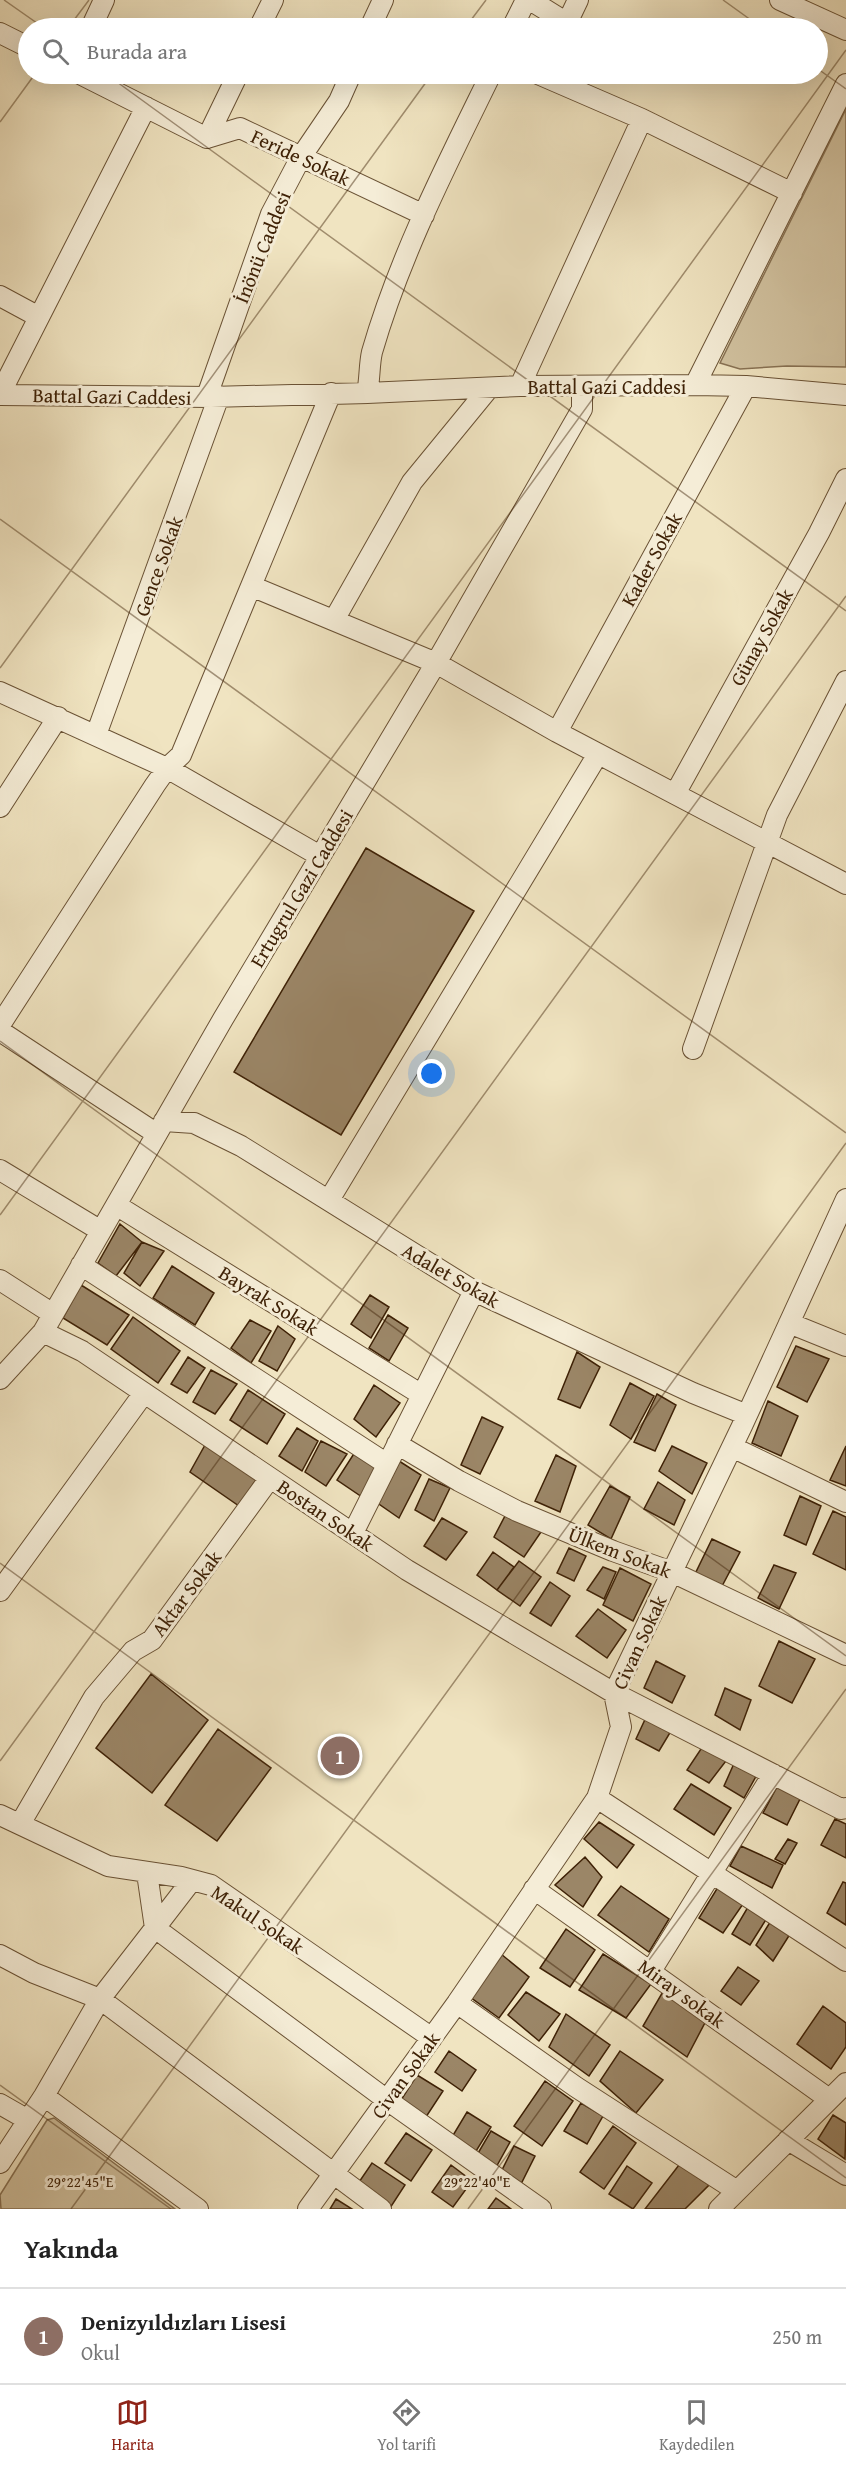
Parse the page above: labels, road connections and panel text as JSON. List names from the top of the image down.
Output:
{
  "streets": {
    "street": [
      "Feride Sokak",
      "İnönü Caddesi",
      "Battal Gazi Caddesi",
      "Kader Sokak",
      "Gence Sokak",
      "Günay Sokak",
      "Ertugrul Gazi Caddesi",
      "Adalet Sokak",
      "Bayrak Sokak",
      "Bostan Sokak",
      "Ülkem Sokak",
      "Aktar Sokak",
      "Civan Sokak",
      "Makul Sokak",
      "Miray sokak"
    ]
  },
  "crossings": [
    ["Feride Sokak", "İnönü Caddesi"],
    ["İnönü Caddesi", "Battal Gazi Caddesi"],
    ["İnönü Caddesi", "Gence Sokak"],
    ["Battal Gazi Caddesi", "Kader Sokak"],
    ["Battal Gazi Caddesi", "Gence Sokak"],
    ["Battal Gazi Caddesi", "Ertugrul Gazi Caddesi"],
    ["Ertugrul Gazi Caddesi", "Adalet Sokak"],
    ["Ertugrul Gazi Caddesi", "Bayrak Sokak"],
    ["Ertugrul Gazi Caddesi", "Bostan Sokak"],
    ["Adalet Sokak", "Civan Sokak"],
    ["Bostan Sokak", "Aktar Sokak"],
    ["Bostan Sokak", "Civan Sokak"],
    ["Ülkem Sokak", "Civan Sokak"],
    ["Aktar Sokak", "Makul Sokak"],
    ["Civan Sokak", "Makul Sokak"],
    ["Civan Sokak", "Miray sokak"]
  ],
  "page": {
    "search": "Burada ara",
    "pins": "1",
    "heading": "Yakında",
    "list": [
      {
        "mark": "1",
        "name": "Denizyıldızları Lisesi",
        "note": "Okul",
        "value": "250 m"
      }
    ],
    "nav": ["Harita", "Yol tarifi", "Kaydedilen"]
  },
  "coordinates": ["29°22'45\"E", "29°22'40\"E"]
}
